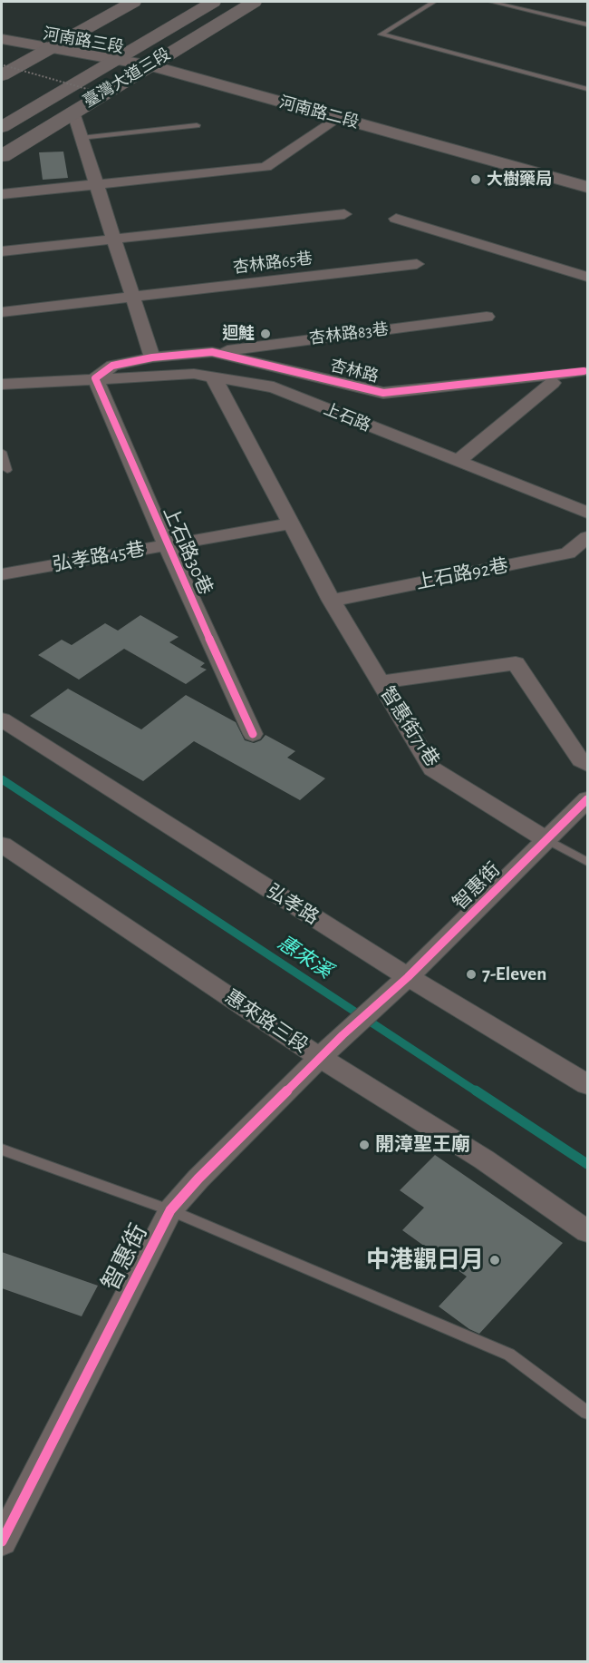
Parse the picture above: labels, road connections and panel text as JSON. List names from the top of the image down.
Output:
{
  "streets": {
    "main road": ["臺灣大道三段"],
    "street": [
      "河南路三段",
      "河南路二段",
      "杏林路65巷",
      "杏林路83巷",
      "杏林路",
      "上石路",
      "上石路30巷",
      "弘孝路45巷",
      "上石路92巷",
      "智惠街71巷",
      "智惠街",
      "弘孝路",
      "惠來路三段"
    ]
  },
  "crossings": [
    ["河南路三段", "臺灣大道三段"],
    ["河南路三段", "河南路二段"],
    ["臺灣大道三段", "河南路二段"],
    ["杏林路83巷", "杏林路"],
    ["杏林路", "上石路"],
    ["上石路", "上石路30巷"],
    ["上石路", "智惠街71巷"],
    ["上石路30巷", "弘孝路45巷"],
    ["弘孝路45巷", "智惠街71巷"],
    ["上石路92巷", "智惠街71巷"],
    ["智惠街71巷", "智惠街"],
    ["智惠街", "弘孝路"],
    ["智惠街", "惠來路三段"]
  ],
  "water": ["惠來溪"],
  "places": [
    "大樹藥局",
    "迴鮭",
    "7-Eleven",
    "開漳聖王廟",
    "中港觀日月"
  ]
}
